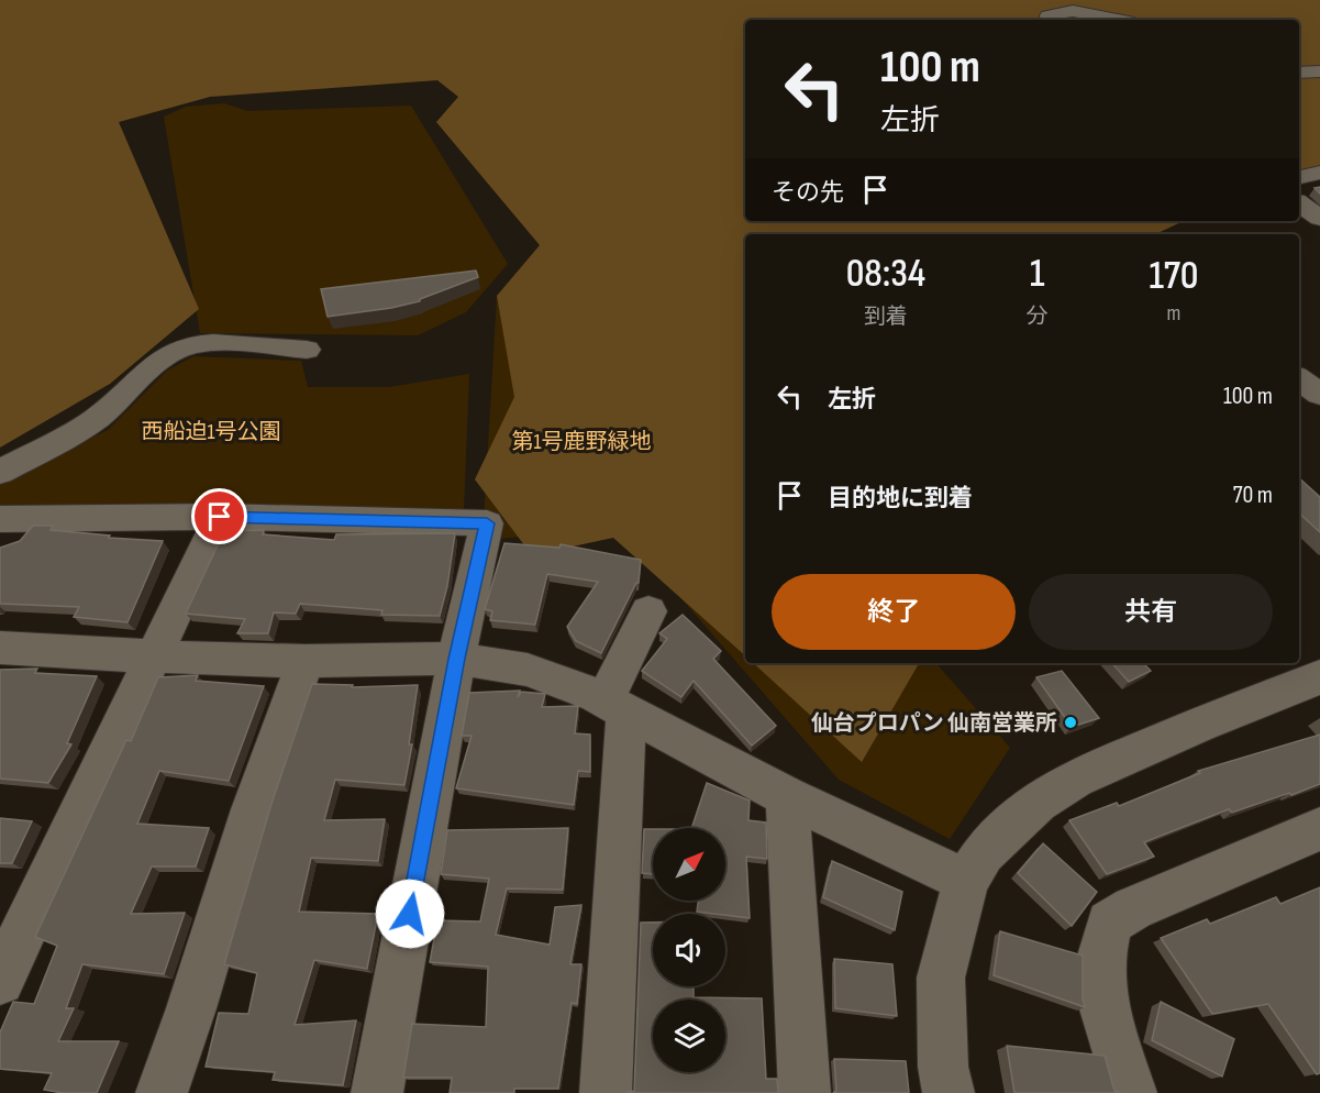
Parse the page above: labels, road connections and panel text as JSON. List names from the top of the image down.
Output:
{
  "parks": ["西船迫1号公園", "第1号鹿野緑地"],
  "places": ["仙台プロパン 仙南営業所"],
  "north": "top right",
  "page": {
    "turn": ["100 m", "左折"],
    "then": "その先",
    "eta": [
      "08:34",
      "到着",
      "1",
      "分",
      "170",
      "m"
    ],
    "list": [
      {
        "name": "左折",
        "value": "100 m"
      },
      {
        "name": "目的地に到着",
        "value": "70 m"
      }
    ],
    "buttons": ["終了", "共有"]
  }
}
